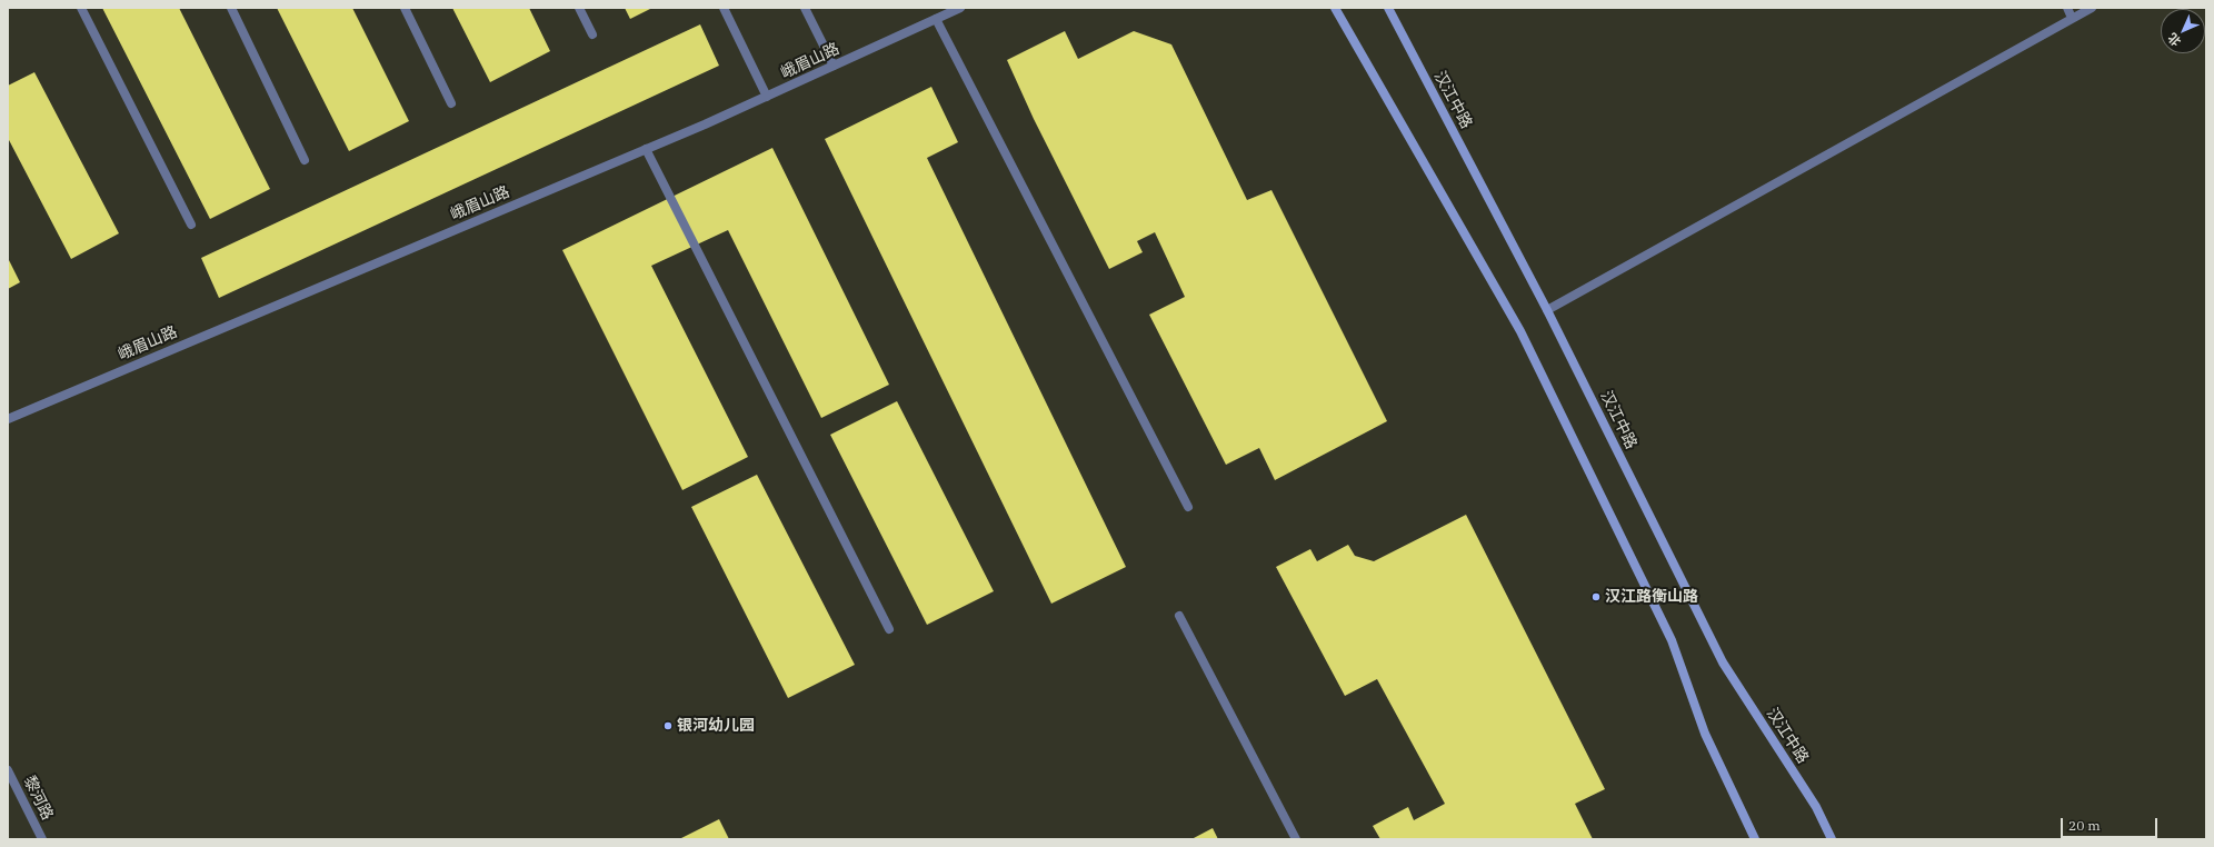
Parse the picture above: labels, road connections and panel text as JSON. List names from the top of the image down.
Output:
{
  "streets": {
    "main road": ["汉江中路"],
    "street": ["峨眉山路", "黎河路"]
  },
  "places": ["汉江路衡山路", "银河幼儿园"],
  "scale_bar": "20 m",
  "north": "bottom left"
}
